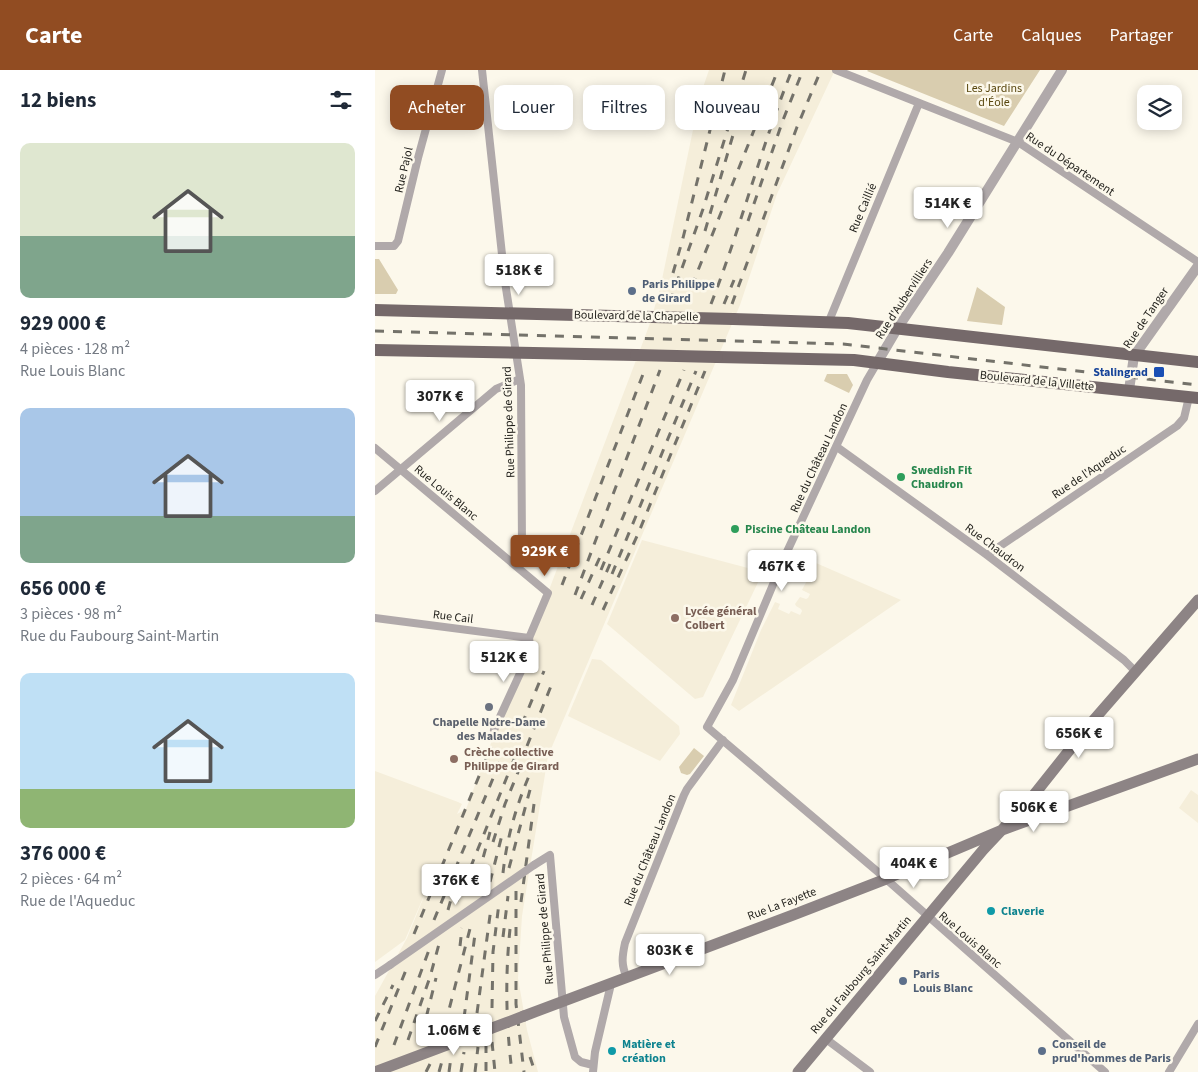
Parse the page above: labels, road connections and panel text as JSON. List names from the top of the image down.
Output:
{
  "streets": {
    "main road": [
      "Boulevard de la Chapelle",
      "Boulevard de la Villette",
      "Rue La Fayette",
      "Rue du Faubourg Saint-Martin"
    ],
    "street": [
      "Rue du Département",
      "Rue Pajol",
      "Rue Caillié",
      "Rue d'Aubervilliers",
      "Rue de Tanger",
      "Rue Philippe de Girard",
      "Rue du Château Landon",
      "Rue de l'Aqueduc",
      "Rue Louis Blanc",
      "Rue Chaudron",
      "Rue Cail"
    ]
  },
  "crossings": [
    ["Rue du Département", "Rue Caillié"],
    ["Rue du Département", "Rue d'Aubervilliers"],
    ["Rue du Département", "Rue de Tanger"],
    ["Rue Caillié", "Boulevard de la Chapelle"],
    ["Rue d'Aubervilliers", "Boulevard de la Chapelle"],
    ["Rue d'Aubervilliers", "Boulevard de la Villette"],
    ["Rue d'Aubervilliers", "Rue du Château Landon"],
    ["Boulevard de la Chapelle", "Rue Philippe de Girard"],
    ["Rue de Tanger", "Boulevard de la Villette"],
    ["Boulevard de la Villette", "Rue du Château Landon"],
    ["Boulevard de la Villette", "Rue de l'Aqueduc"],
    ["Rue Philippe de Girard", "Rue Louis Blanc"],
    ["Rue Philippe de Girard", "Rue La Fayette"],
    ["Rue du Château Landon", "Rue Louis Blanc"],
    ["Rue du Château Landon", "Rue Chaudron"],
    ["Rue du Château Landon", "Rue La Fayette"],
    ["Rue de l'Aqueduc", "Rue Chaudron"],
    ["Rue Louis Blanc", "Rue Cail"],
    ["Rue Louis Blanc", "Rue La Fayette"],
    ["Rue Louis Blanc", "Rue du Faubourg Saint-Martin"],
    ["Rue Chaudron", "Rue du Faubourg Saint-Martin"],
    ["Rue La Fayette", "Rue du Faubourg Saint-Martin"]
  ],
  "parks": ["Les Jardins d'Éole"],
  "places": {
    "other": [
      "Paris Philippe de Girard",
      "Swedish Fit Chaudron",
      "Piscine Château Landon",
      "Lycée général Colbert",
      "Chapelle Notre-Dame des Malades",
      "Crèche collective Philippe de Girard",
      "Claverie",
      "Paris Louis Blanc",
      "Matière et création",
      "Conseil de prud'hommes de Paris"
    ],
    "transit": ["Stalingrad"]
  },
  "page": {
    "header": "Carte",
    "nav": ["Carte", "Calques", "Partager"],
    "heading": "12 biens",
    "chip": [
      "Acheter",
      "Louer",
      "Filtres",
      "Nouveau"
    ],
    "list": [
      {
        "name": "929 000 €",
        "note": "4 pièces · 128 m² · Rue Louis Blanc"
      },
      {
        "name": "656 000 €",
        "note": "3 pièces · 98 m² · Rue du Faubourg Saint-Martin"
      },
      {
        "name": "376 000 €",
        "note": "2 pièces · 64 m² · Rue de l'Aqueduc"
      }
    ],
    "price": [
      "514K €",
      "518K €",
      "307K €",
      "929K €",
      "467K €",
      "512K €",
      "656K €",
      "506K €",
      "404K €",
      "376K €",
      "803K €",
      "1.06M €"
    ]
  }
}
